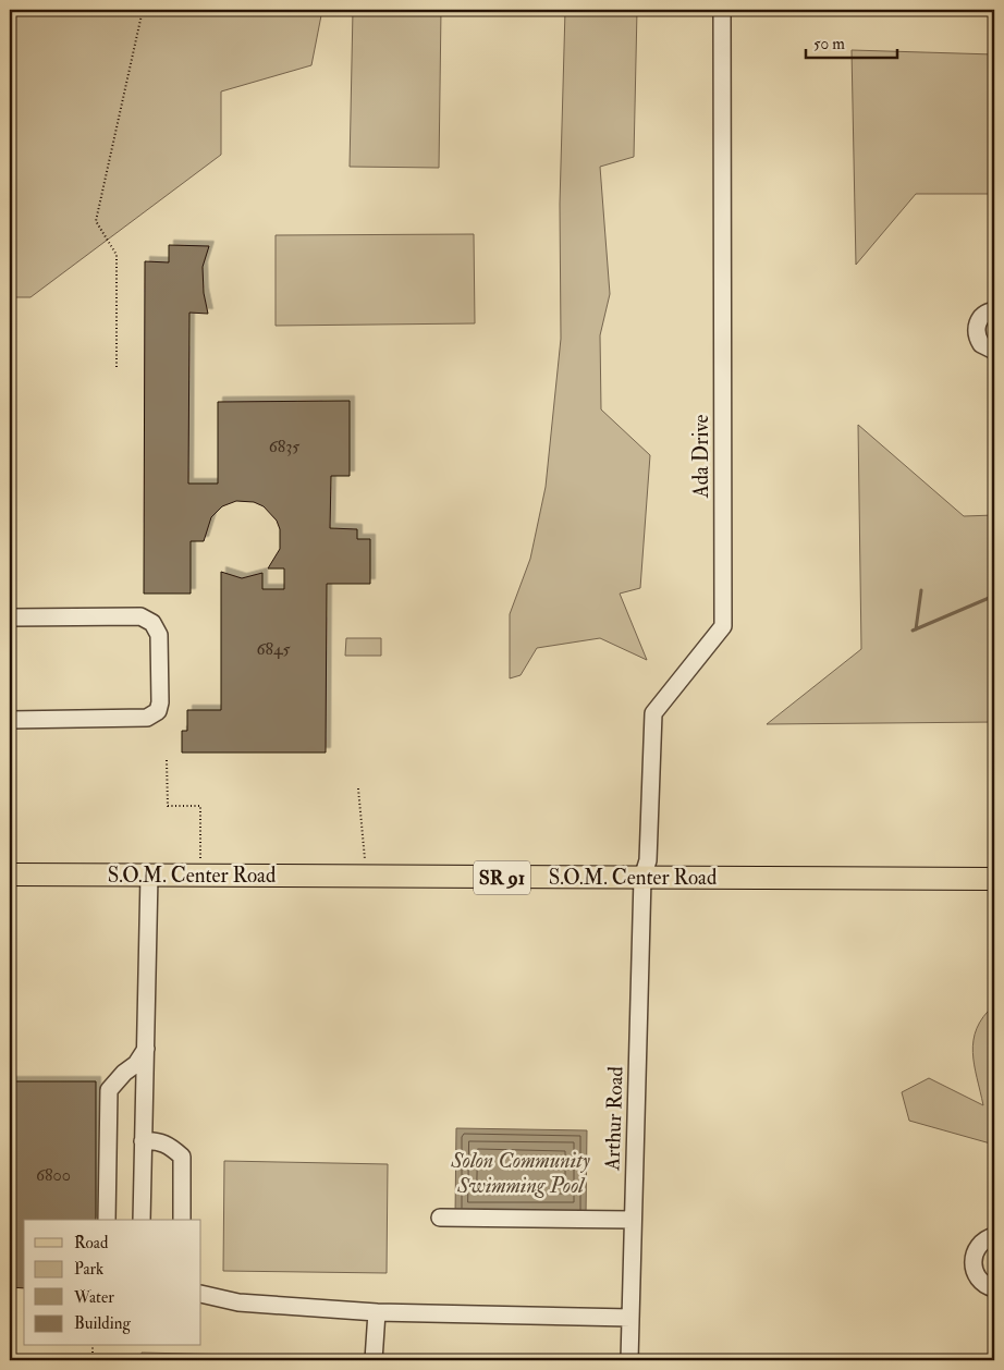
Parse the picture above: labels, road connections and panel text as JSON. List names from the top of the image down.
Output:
{
  "streets": {
    "main road": ["S.O.M. Center Road", "SR 91"],
    "street": ["Ada Drive", "Arthur Road"]
  },
  "crossings": [
    ["Ada Drive", "S.O.M. Center Road"],
    ["Ada Drive", "Arthur Road"],
    ["S.O.M. Center Road", "Arthur Road"]
  ],
  "water": ["Solon Community Swimming Pool"],
  "house_numbers": ["6835", "6845", "6800"],
  "legend": [
    "Road",
    "Park",
    "Water",
    "Building"
  ],
  "scale_bar": "50 m"
}
